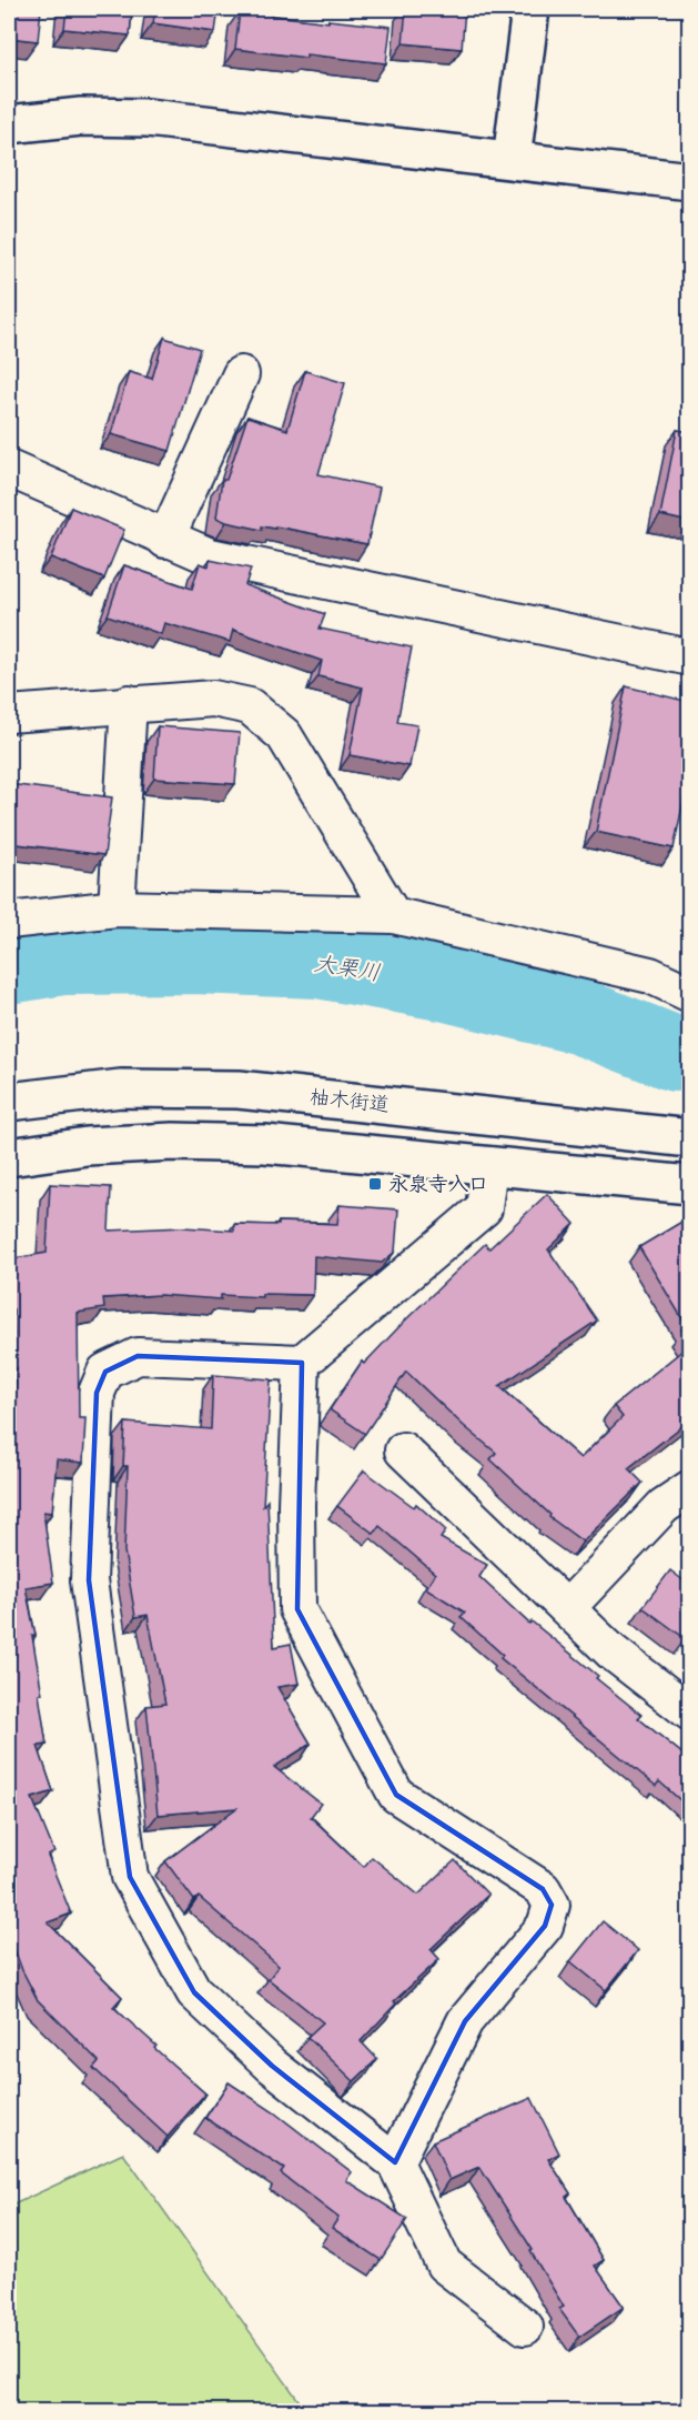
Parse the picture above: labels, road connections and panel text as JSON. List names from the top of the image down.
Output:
{
  "streets": {
    "main road": ["柚木街道"]
  },
  "water": ["大栗川"],
  "places": {
    "transit": ["永泉寺入口"]
  }
}
